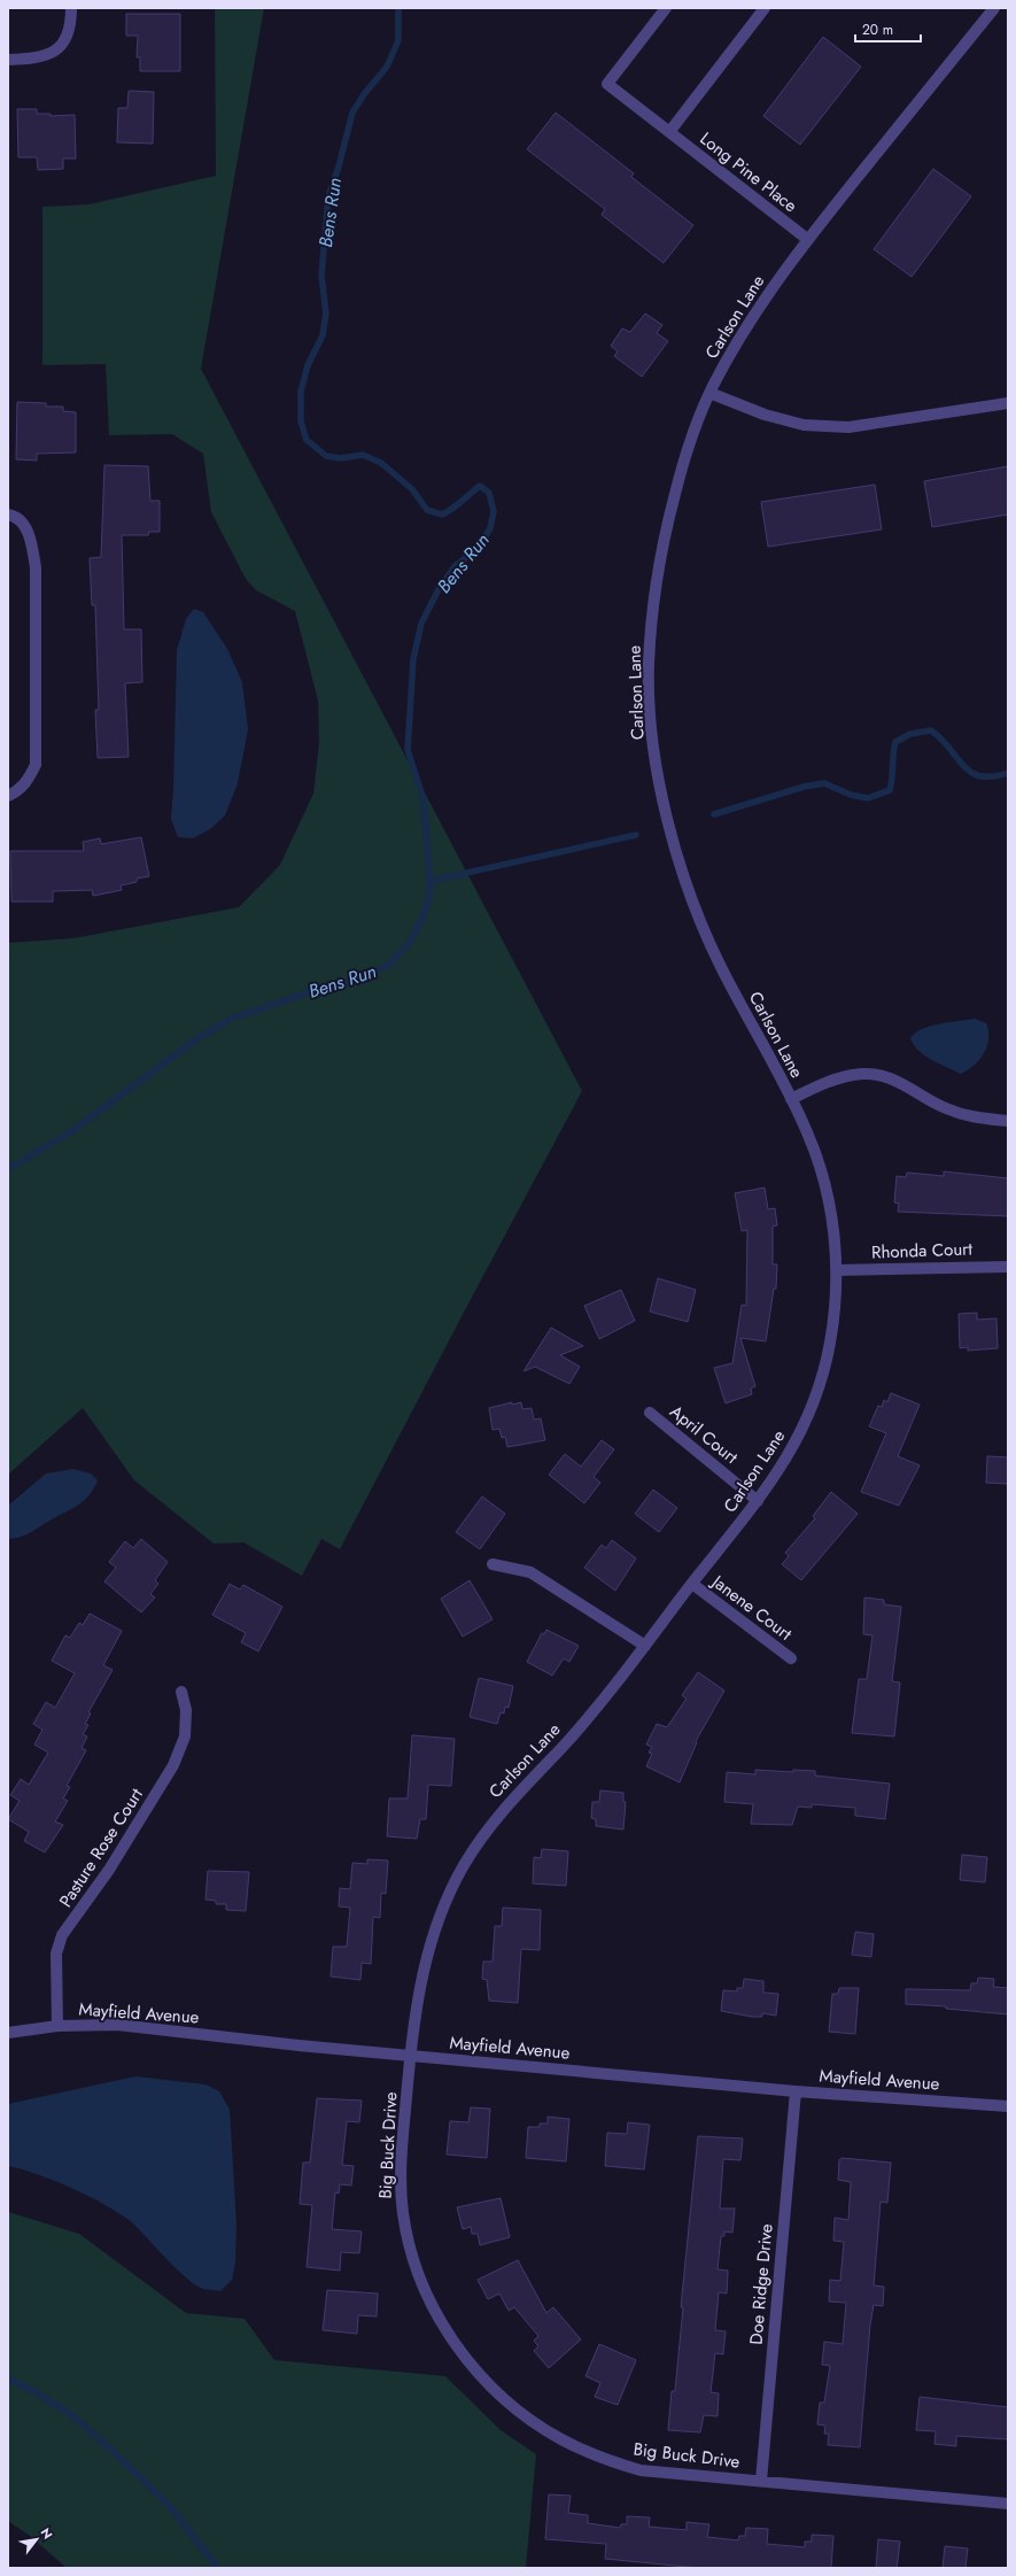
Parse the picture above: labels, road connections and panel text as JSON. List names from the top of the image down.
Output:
{
  "streets": {
    "street": [
      "Long Pine Place",
      "Carlson Lane",
      "Rhonda Court",
      "April Court",
      "Janene Court",
      "Pasture Rose Court",
      "Mayfield Avenue",
      "Big Buck Drive",
      "Doe Ridge Drive"
    ]
  },
  "crossings": [
    ["Long Pine Place", "Carlson Lane"],
    ["Carlson Lane", "Rhonda Court"],
    ["Carlson Lane", "April Court"],
    ["Carlson Lane", "Janene Court"],
    ["Carlson Lane", "Mayfield Avenue"],
    ["Carlson Lane", "Big Buck Drive"],
    ["Pasture Rose Court", "Mayfield Avenue"],
    ["Mayfield Avenue", "Big Buck Drive"],
    ["Mayfield Avenue", "Doe Ridge Drive"],
    ["Big Buck Drive", "Doe Ridge Drive"]
  ],
  "water": ["Bens Run"],
  "scale_bar": "20 m",
  "north": "top right"
}
